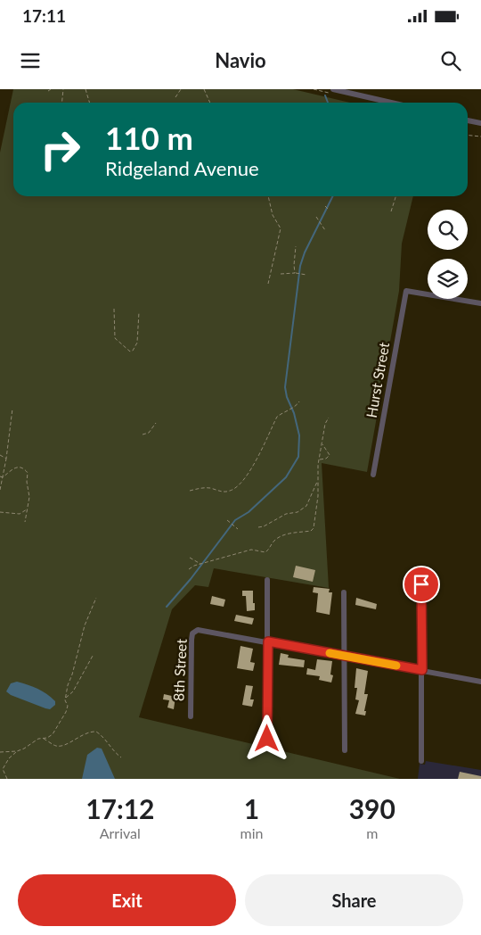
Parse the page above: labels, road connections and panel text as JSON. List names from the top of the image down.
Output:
{
  "streets": {
    "street": ["Hurst Street", "8th Street"]
  },
  "page": {
    "status": "17:11",
    "header": "Navio",
    "turn": ["110 m", "Ridgeland Avenue"],
    "eta": [
      "17:12",
      "Arrival",
      "1",
      "min",
      "390",
      "m"
    ],
    "buttons": ["Exit", "Share"]
  }
}
